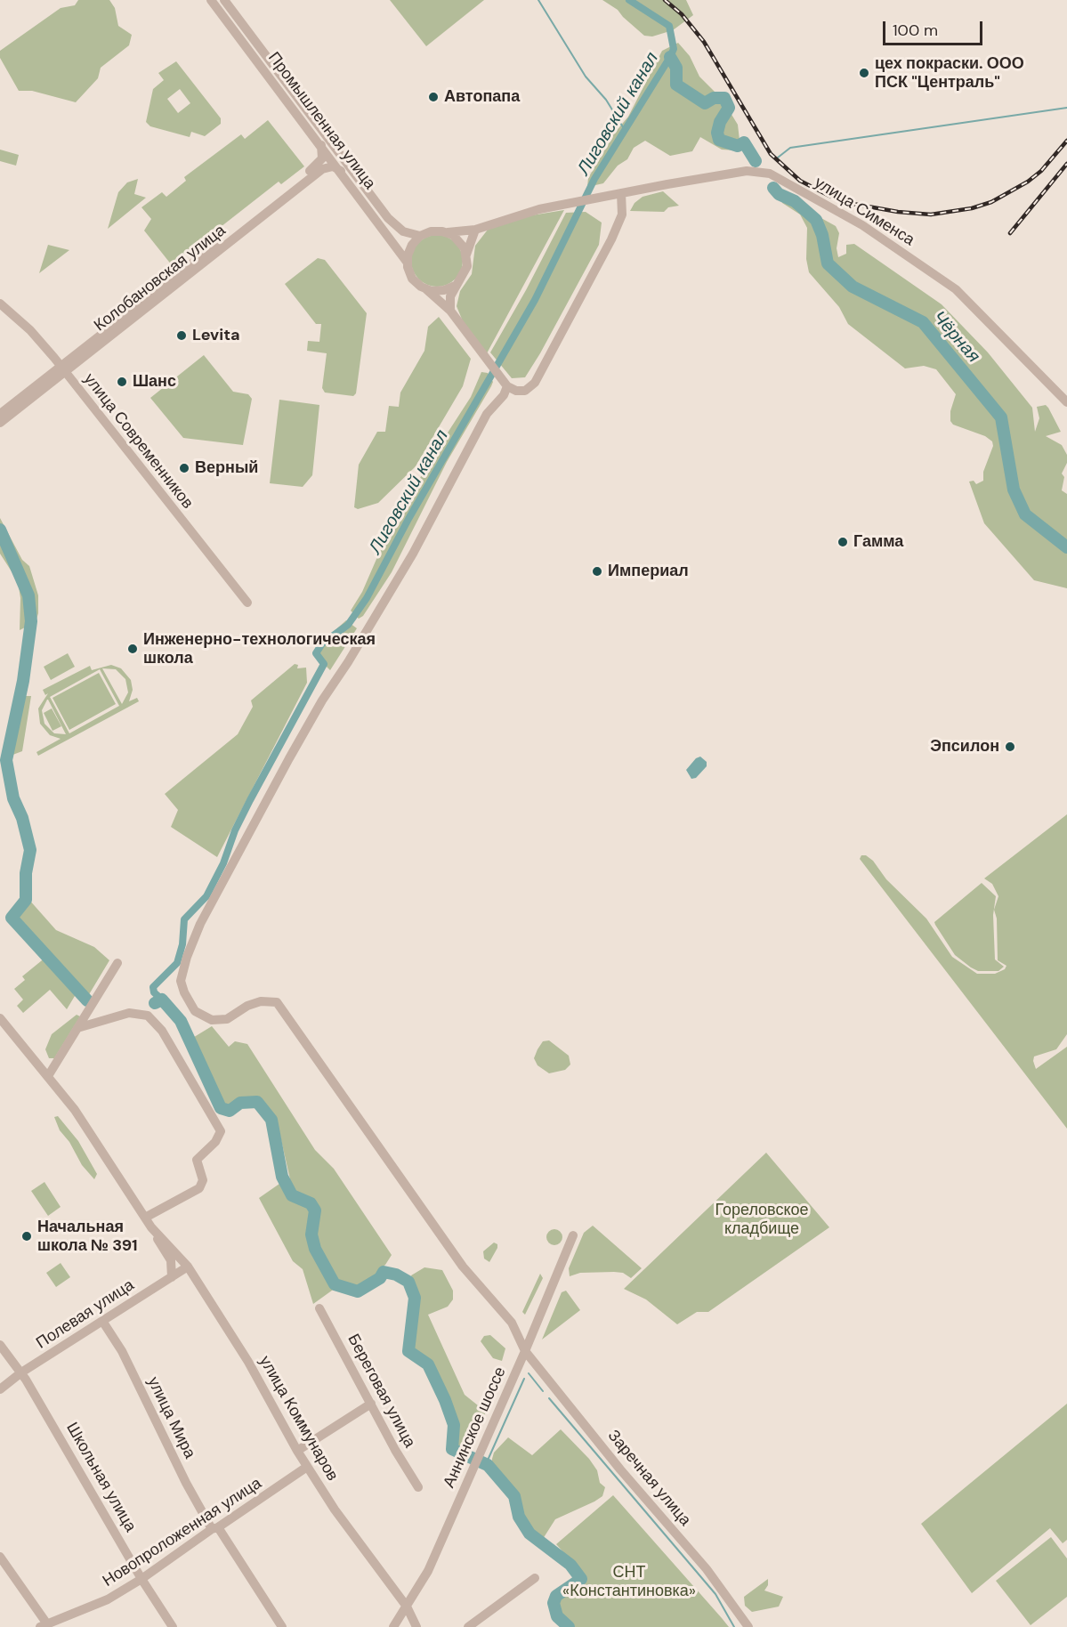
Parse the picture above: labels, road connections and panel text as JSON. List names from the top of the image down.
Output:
{
  "streets": {
    "street": [
      "Промышленная улица",
      "улица Сименса",
      "Колобановская улица",
      "улица Современников",
      "Полевая улица",
      "Береговая улица",
      "улица Мира",
      "улица Коммунаров",
      "Аннинское шоссе",
      "Школьная улица",
      "Заречная улица",
      "Новопроложенная улица"
    ]
  },
  "crossings": [
    ["Промышленная улица", "улица Сименса"],
    ["Промышленная улица", "Колобановская улица"],
    ["Колобановская улица", "улица Современников"],
    ["Полевая улица", "улица Мира"],
    ["Полевая улица", "улица Коммунаров"],
    ["Полевая улица", "Школьная улица"],
    ["улица Мира", "Новопроложенная улица"],
    ["улица Коммунаров", "Аннинское шоссе"],
    ["улица Коммунаров", "Новопроложенная улица"],
    ["Аннинское шоссе", "Заречная улица"],
    ["Школьная улица", "Новопроложенная улица"]
  ],
  "water": ["Лиговский канал", "Чёрная"],
  "parks": ["Гореловское кладбище", "СНТ «Константиновка»"],
  "places": [
    "цех покраски. ООО ПСК \"Централь\"",
    "Автопапа",
    "Levita",
    "Шанс",
    "Верный",
    "Гамма",
    "Империал",
    "Инженерно-технологическая школа",
    "Эпсилон",
    "Начальная школа № 391"
  ],
  "scale_bar": "100 m"
}
